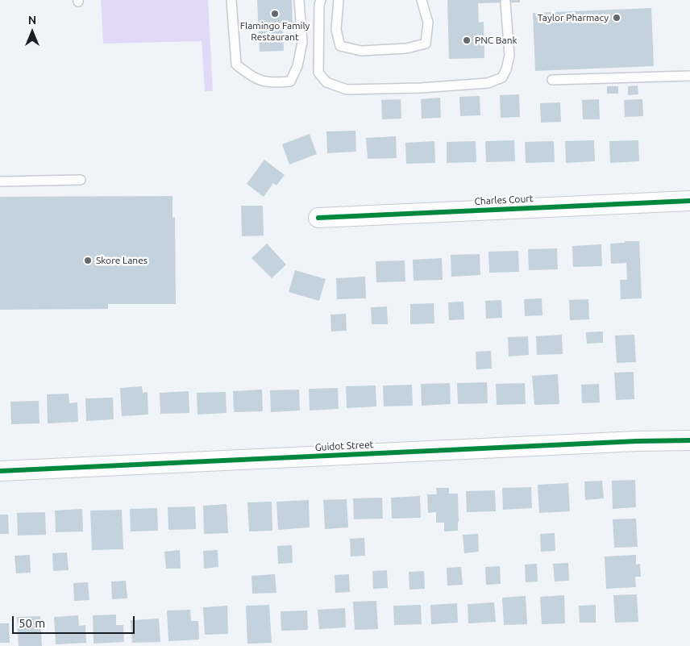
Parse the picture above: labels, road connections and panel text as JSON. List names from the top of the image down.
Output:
{
  "streets": {
    "street": ["Charles Court", "Guidot Street"]
  },
  "places": [
    "Flamingo Family Restaurant",
    "Taylor Pharmacy",
    "PNC Bank",
    "Skore Lanes"
  ],
  "scale_bar": "50 m",
  "north": "top"
}
